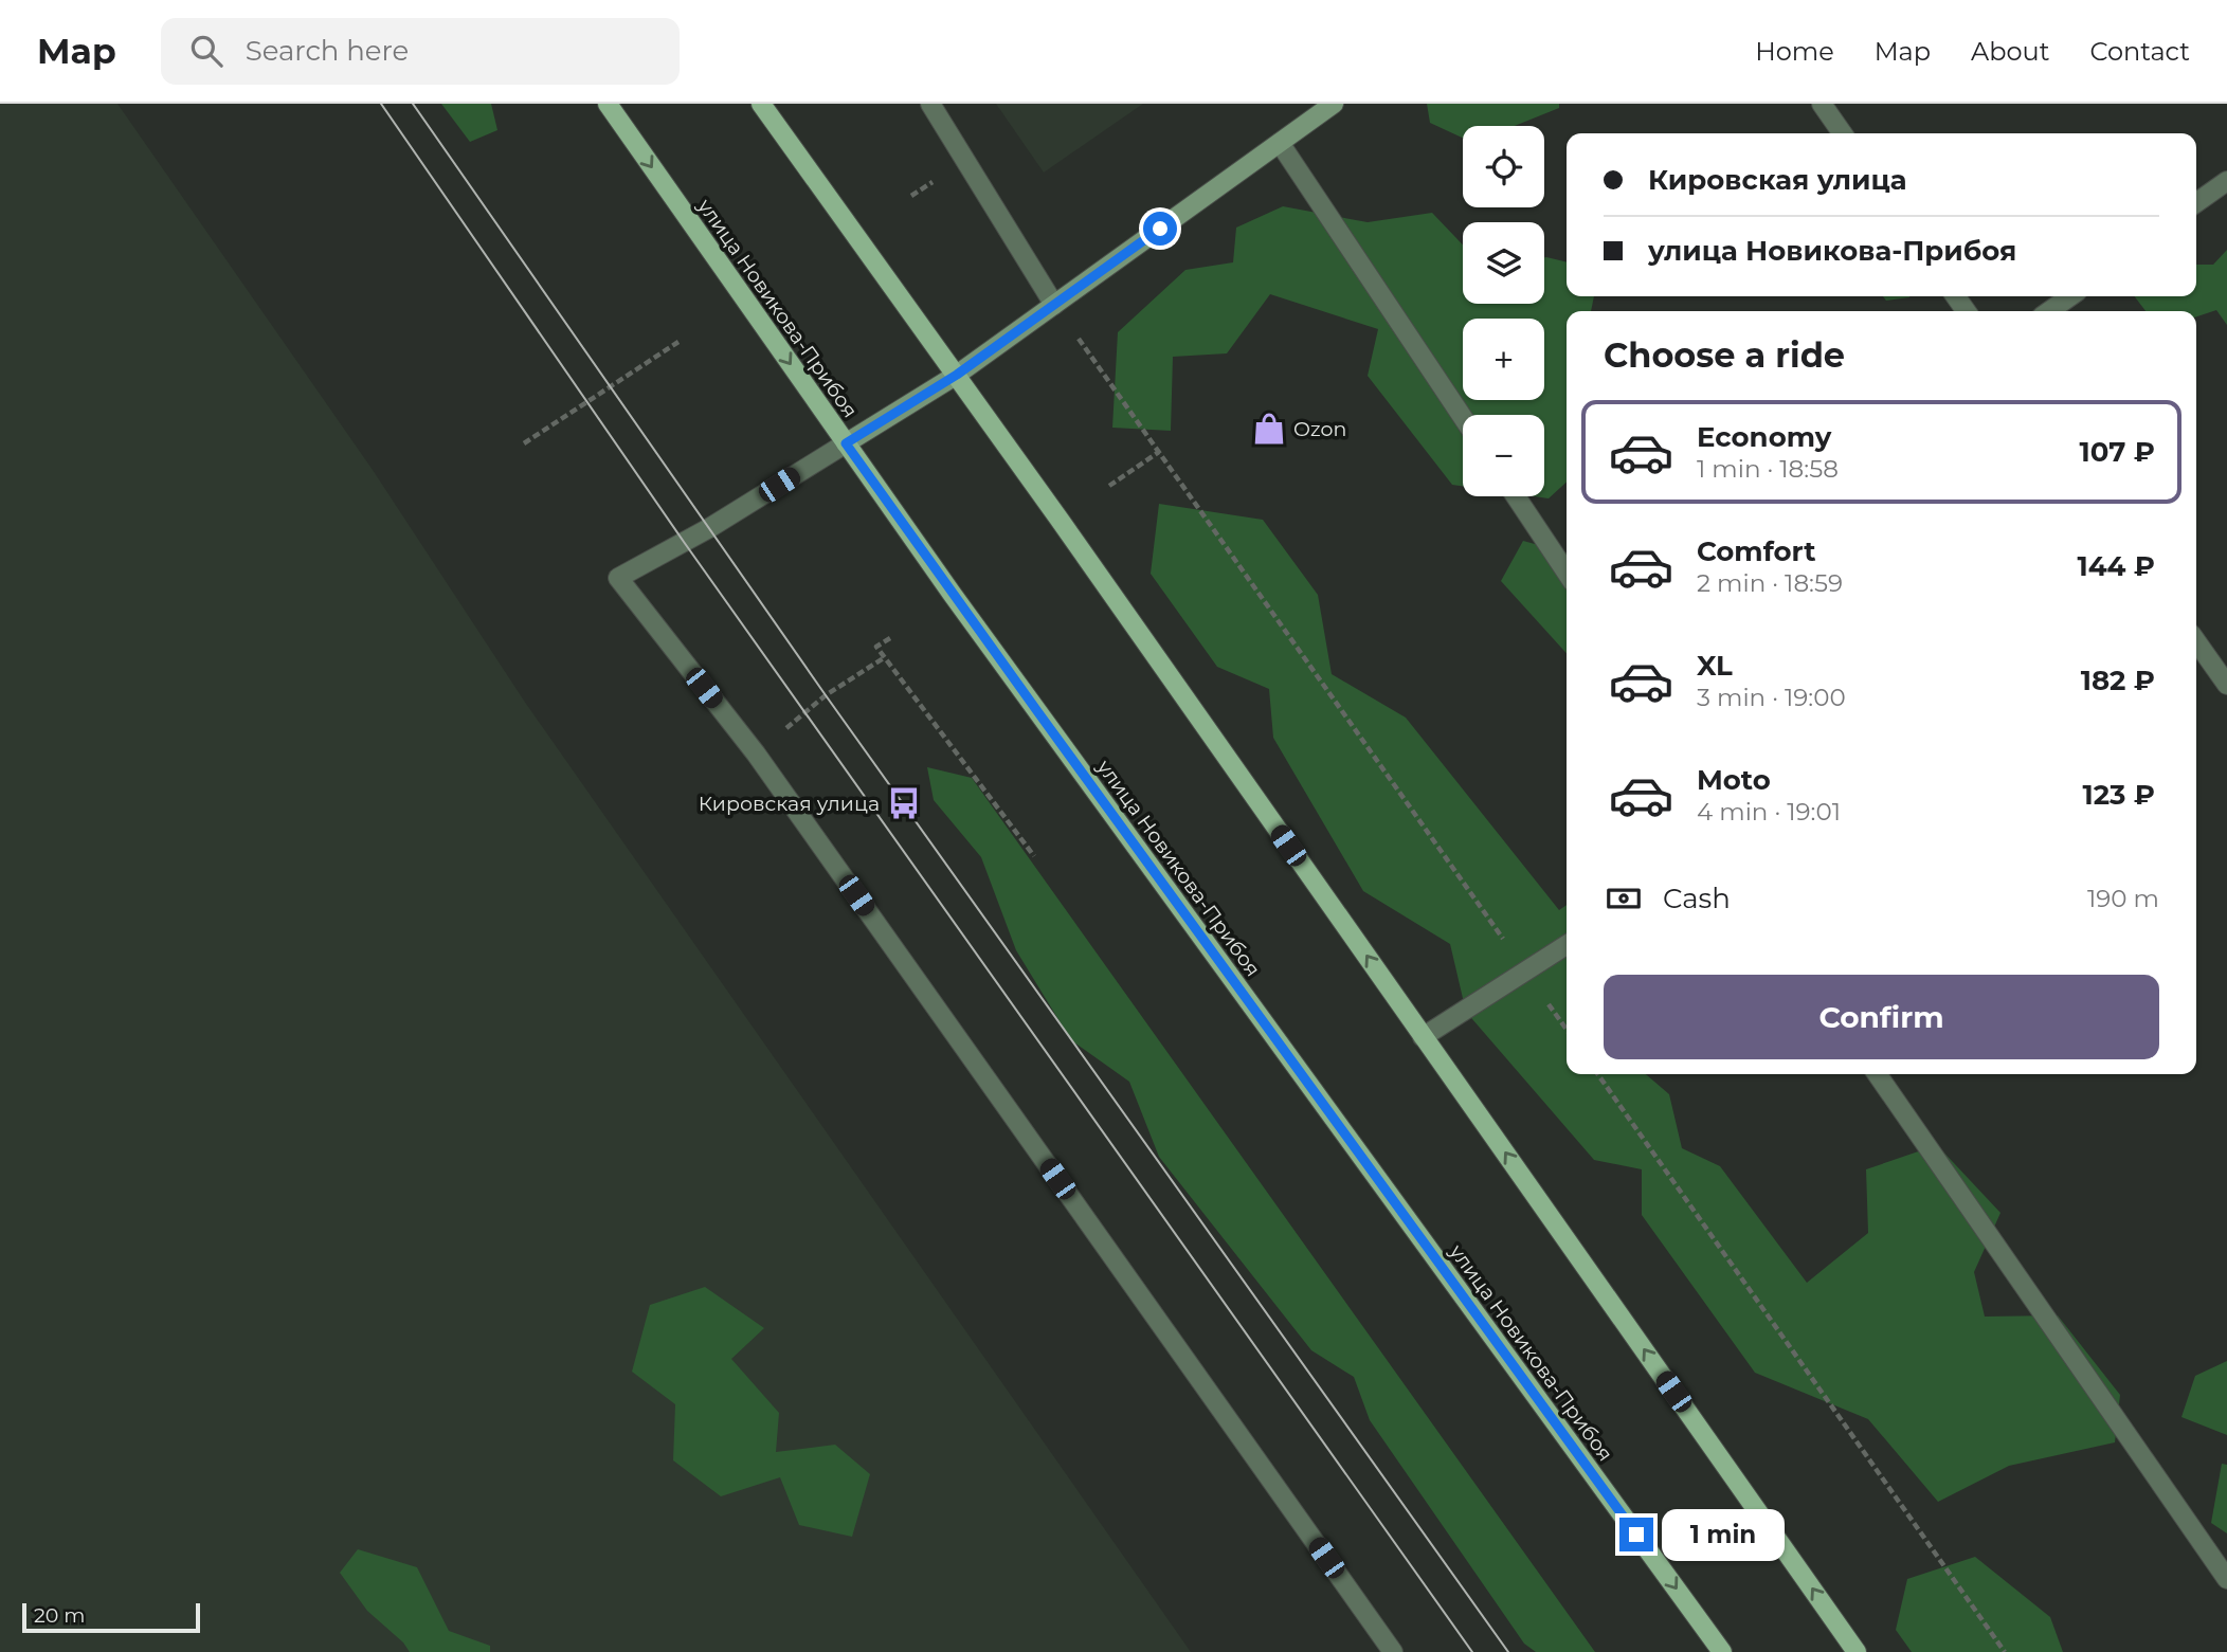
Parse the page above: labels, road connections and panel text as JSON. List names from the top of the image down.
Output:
{
  "streets": {
    "main road": ["улица Новикова-Прибоя"]
  },
  "places": {
    "shop": ["Ozon"],
    "bus stop": ["Кировская улица"]
  },
  "scale_bar": "20 m",
  "page": {
    "header": "Map",
    "search": "Search here",
    "nav": [
      "Home",
      "Map",
      "About",
      "Contact"
    ],
    "map_buttons": ["+", "−"],
    "banner": ["Кировская улица", "улица Новикова-Прибоя"],
    "heading": "Choose a ride",
    "list": [
      {
        "name": "Economy",
        "note": "1 min · 18:58",
        "value": "107 ₽"
      },
      {
        "name": "Comfort",
        "note": "2 min · 18:59",
        "value": "144 ₽"
      },
      {
        "name": "XL",
        "note": "3 min · 19:00",
        "value": "182 ₽"
      },
      {
        "name": "Moto",
        "note": "4 min · 19:01",
        "value": "123 ₽"
      }
    ],
    "pay": ["Cash", "190 m"],
    "buttons": "Confirm",
    "bubble": "1 min",
    "scale": "20 m"
  }
}
